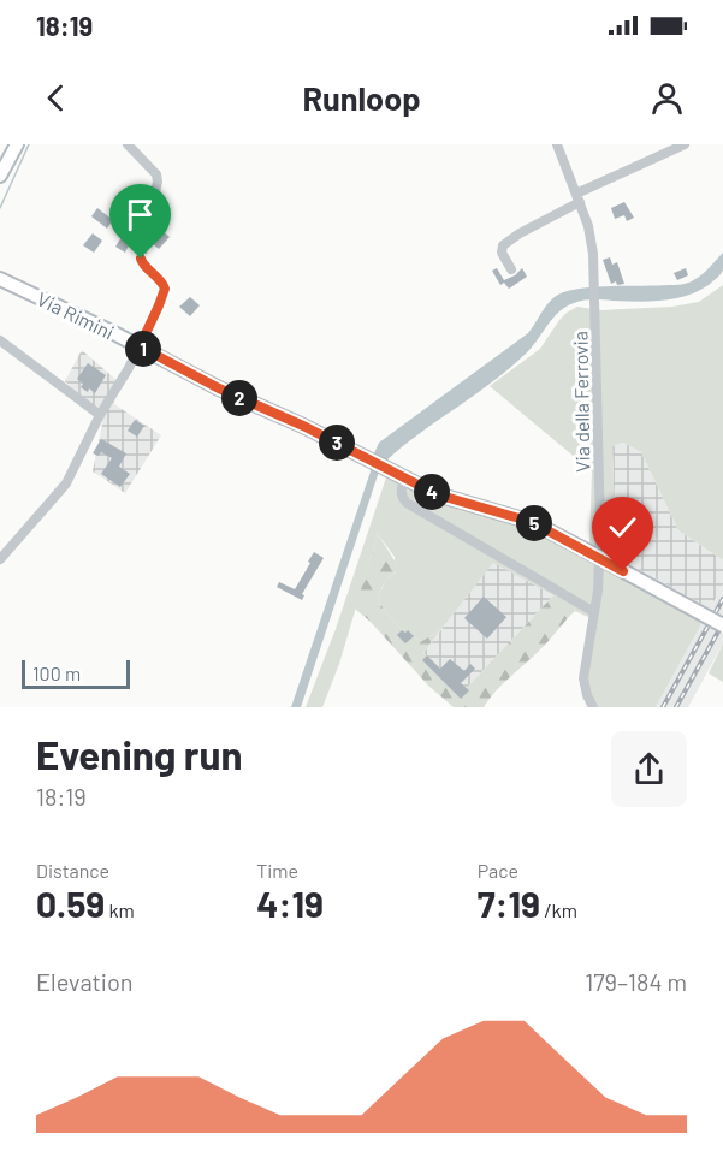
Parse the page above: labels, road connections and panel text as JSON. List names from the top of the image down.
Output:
{
  "streets": {
    "main road": ["Via Rimini"],
    "street": ["Via della Ferrovia"]
  },
  "scale_bar": "100 m",
  "page": {
    "status": "18:19",
    "header": "Runloop",
    "pins": [
      "1",
      "2",
      "3",
      "4",
      "5"
    ],
    "scale": "100 m",
    "heading": ["Evening run", "18:19"],
    "stats": [
      ["Distance", "0.59 km"],
      ["Time", "4:19"],
      ["Pace", "7:19 /km"]
    ],
    "chart": ["Elevation", "179–184 m"]
  }
}
